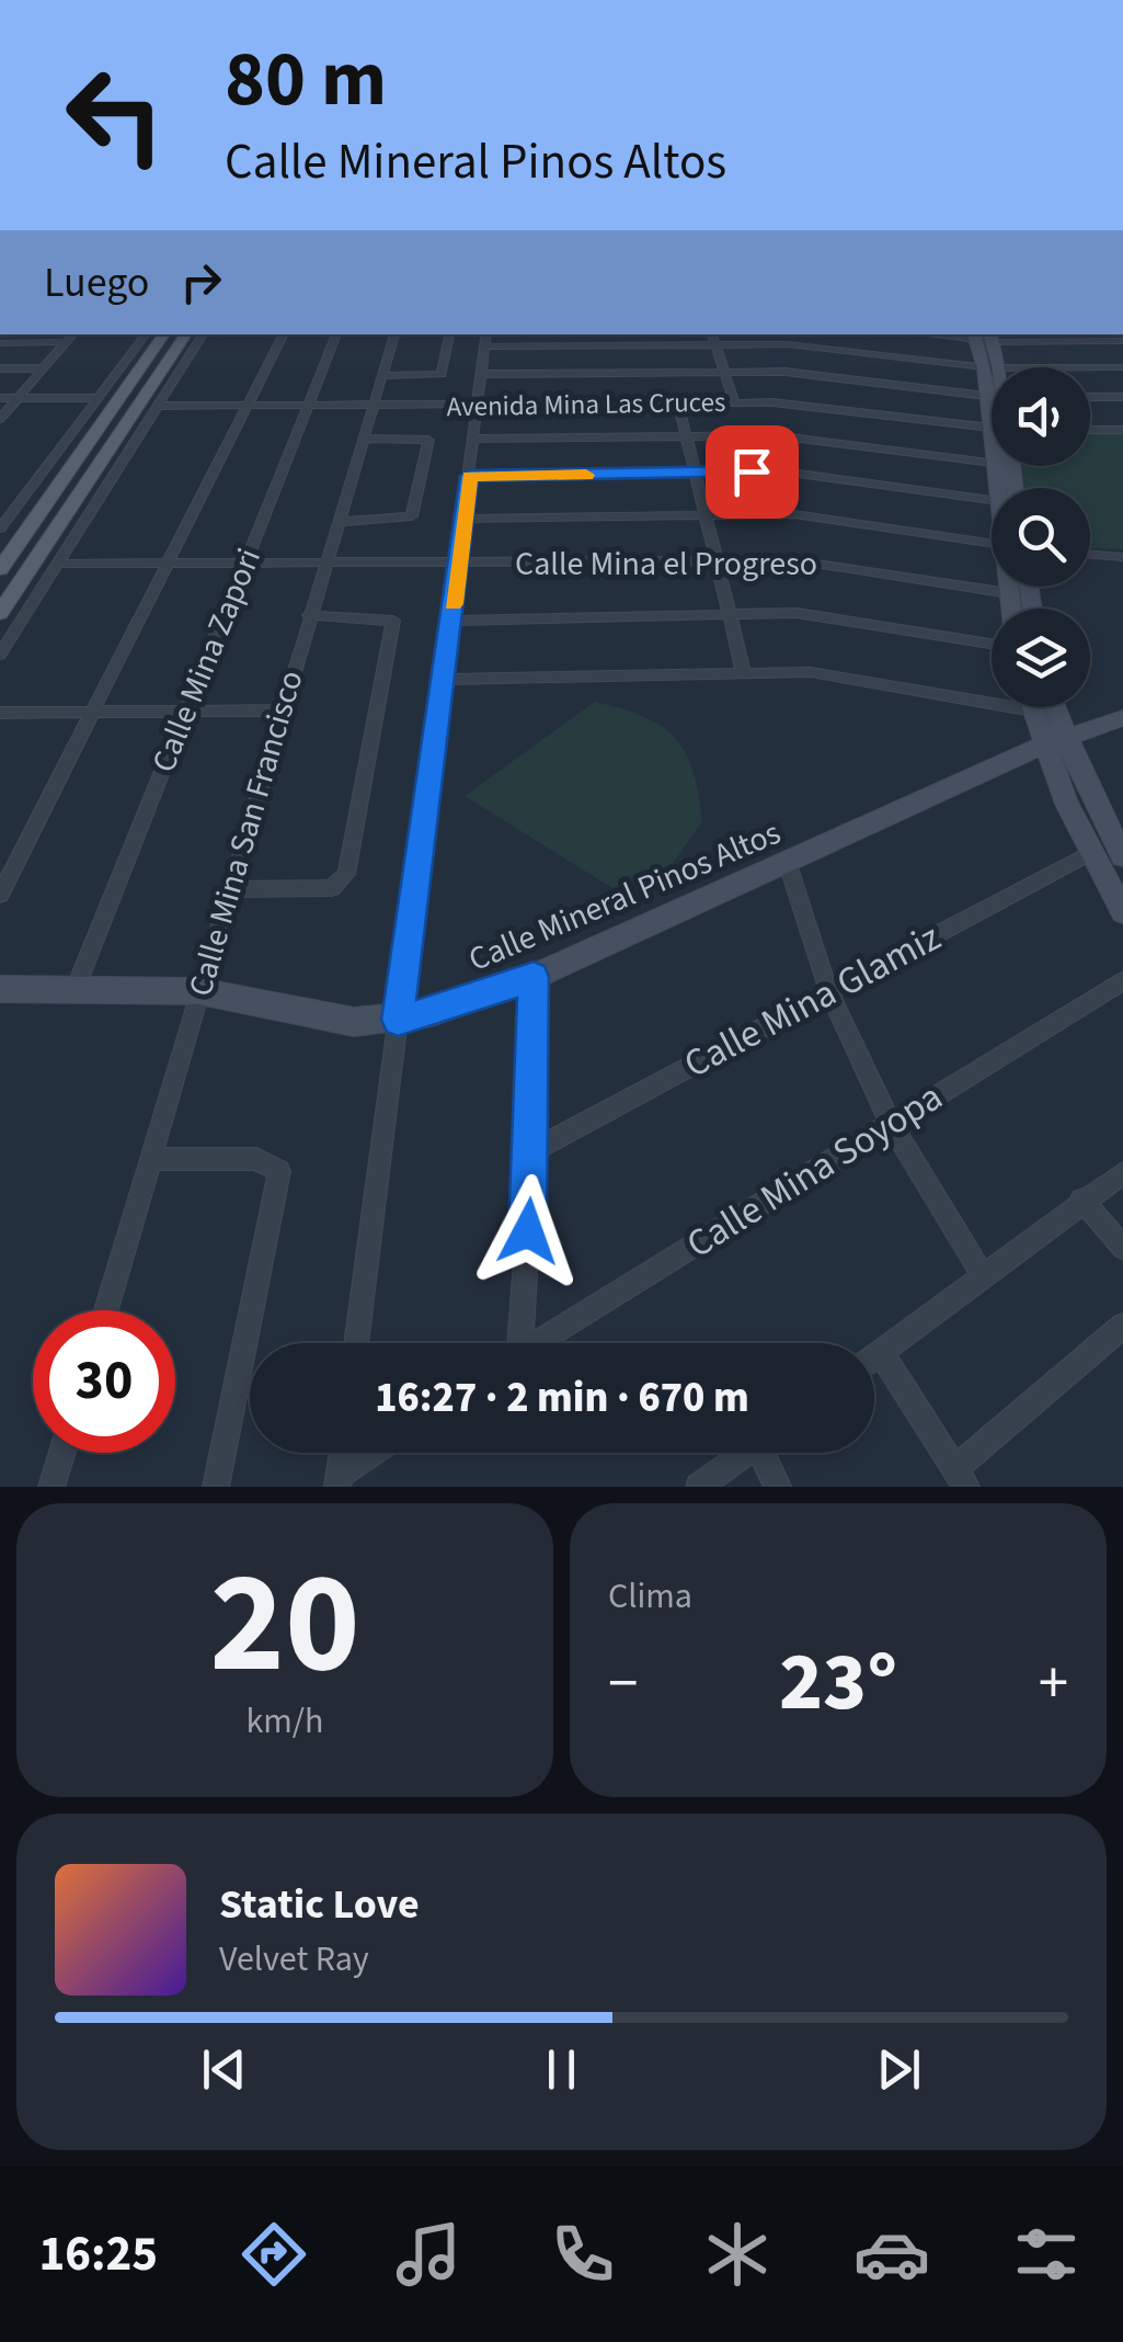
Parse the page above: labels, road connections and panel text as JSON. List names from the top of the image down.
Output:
{
  "streets": {
    "main road": ["Calle Mineral Pinos Altos"],
    "street": [
      "Avenida Mina Las Cruces",
      "Calle Mina el Progreso",
      "Calle Mina Zapori",
      "Calle Mina San Francisco",
      "Calle Mina Glamiz",
      "Calle Mina Soyopa"
    ]
  },
  "crossings": [
    ["Avenida Mina Las Cruces", "Calle Mina Zapori"],
    ["Avenida Mina Las Cruces", "Calle Mina San Francisco"],
    ["Calle Mina el Progreso", "Calle Mina Zapori"],
    ["Calle Mina el Progreso", "Calle Mina San Francisco"],
    ["Calle Mina Zapori", "Calle Mineral Pinos Altos"],
    ["Calle Mina San Francisco", "Calle Mineral Pinos Altos"]
  ],
  "page": {
    "turn": ["80 m", "Calle Mineral Pinos Altos"],
    "then": "Luego",
    "limit": "30",
    "trip": "16:27 · 2 min · 670 m",
    "tile": [
      ["20", "km/h"],
      "Clima"
    ],
    "heat": ["−", "23°", "+"],
    "song": ["Static Love", "Velvet Ray"],
    "tabs": "16:25"
  }
}
